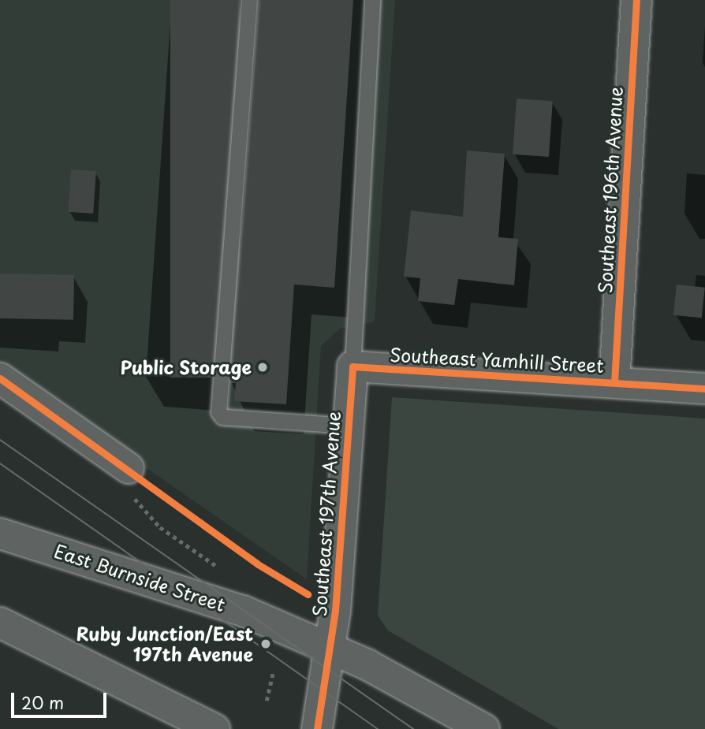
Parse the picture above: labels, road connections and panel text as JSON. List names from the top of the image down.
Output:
{
  "streets": {
    "street": [
      "Southeast 196th Avenue",
      "Southeast Yamhill Street",
      "Southeast 197th Avenue",
      "East Burnside Street"
    ]
  },
  "crossings": [
    ["Southeast 196th Avenue", "Southeast Yamhill Street"],
    ["Southeast Yamhill Street", "Southeast 197th Avenue"],
    ["Southeast 197th Avenue", "East Burnside Street"]
  ],
  "places": ["Public Storage", "Ruby Junction/East 197th Avenue"],
  "scale_bar": "20 m"
}
